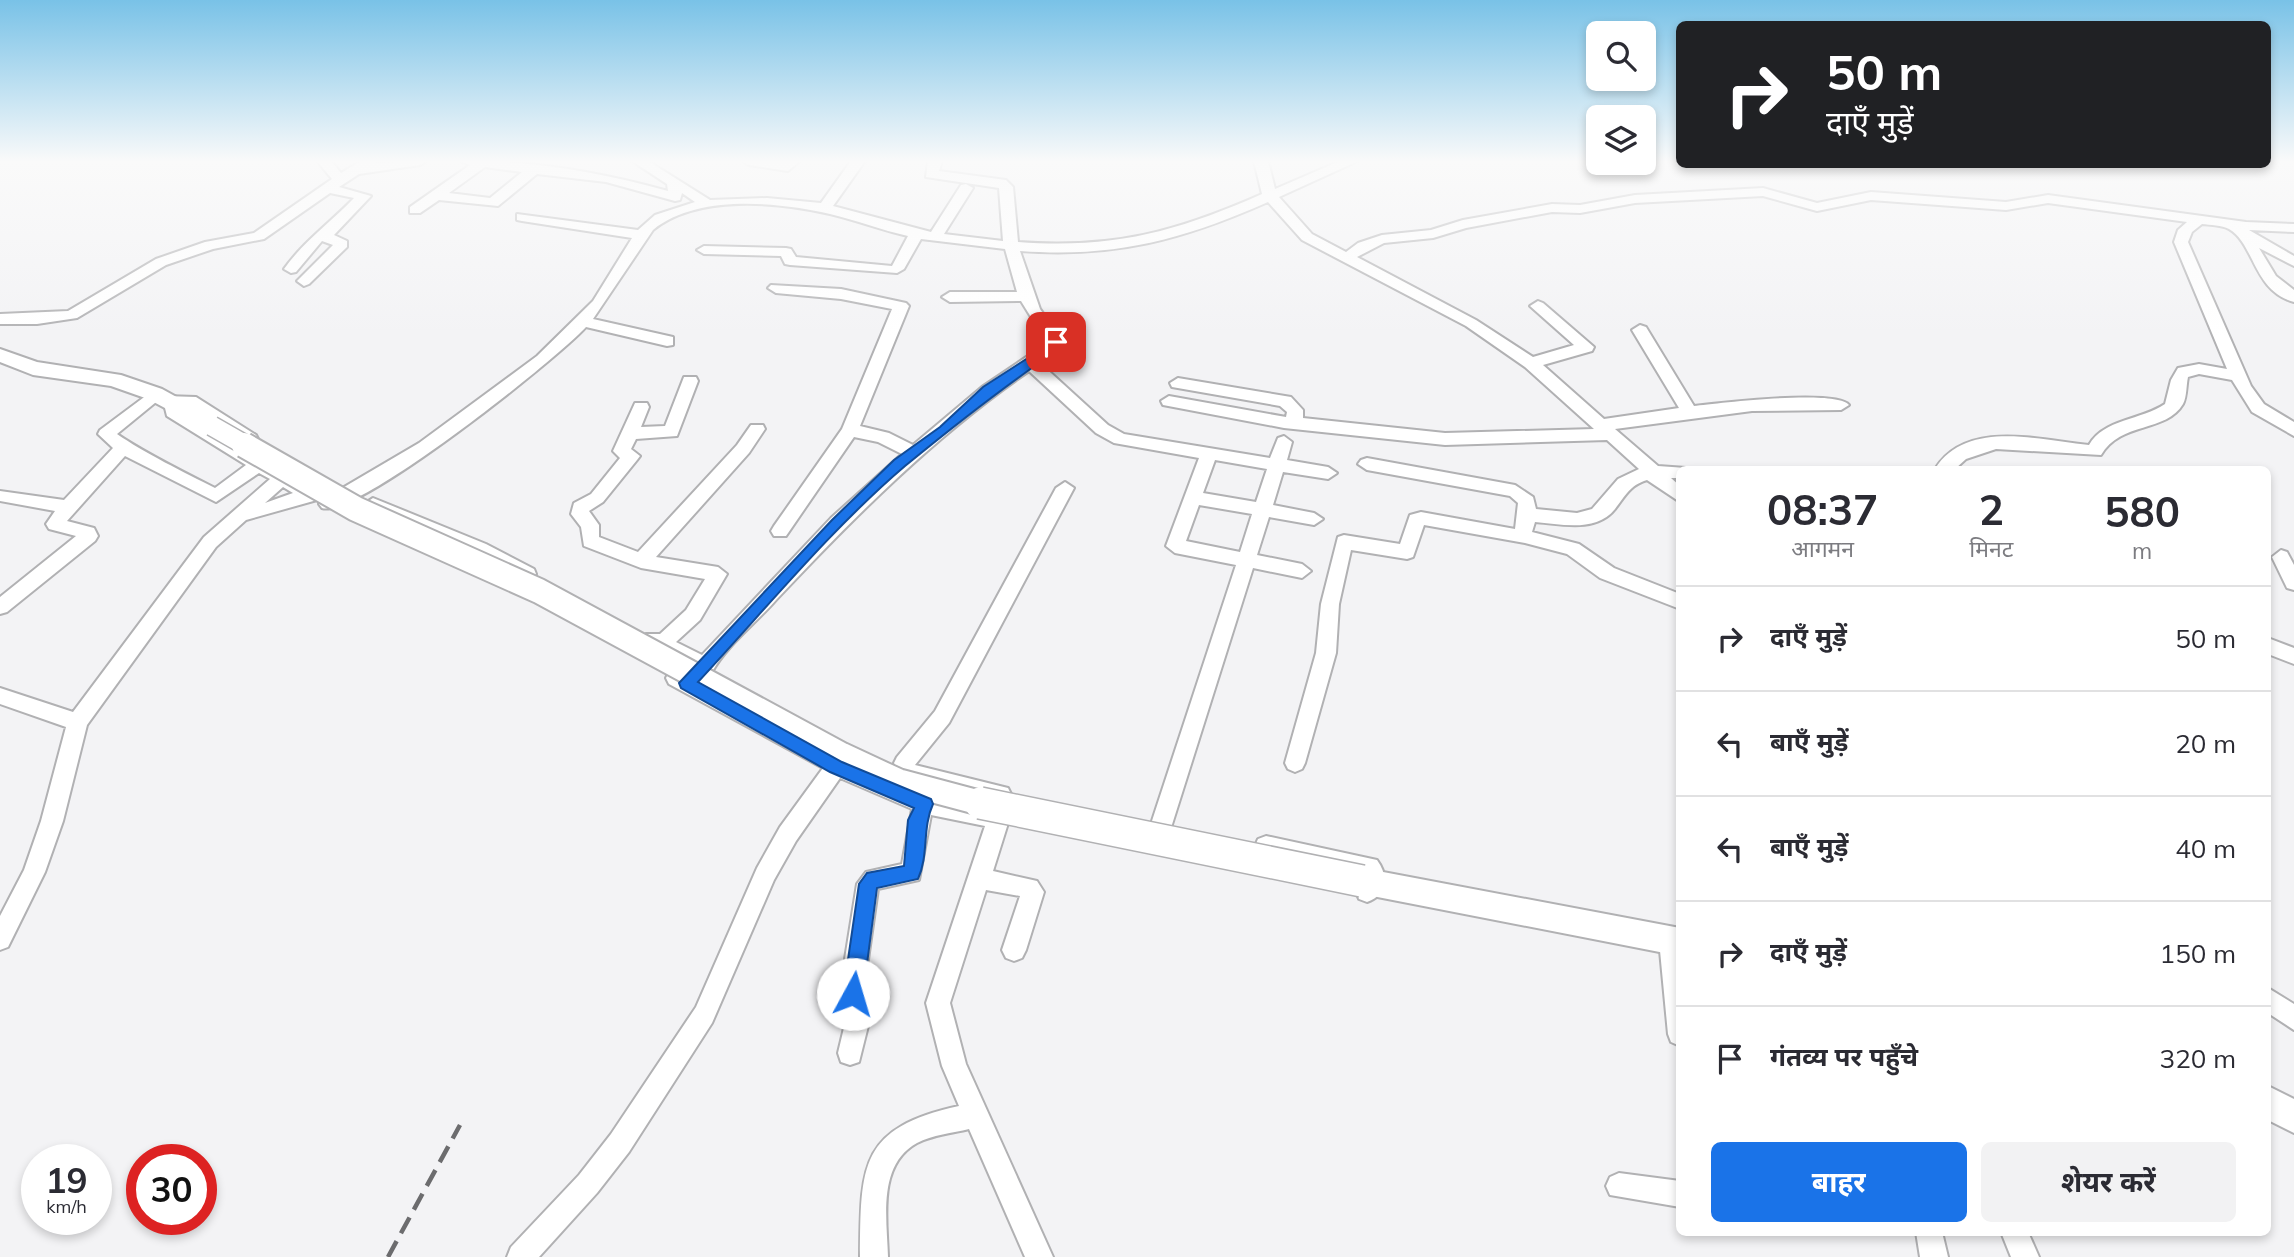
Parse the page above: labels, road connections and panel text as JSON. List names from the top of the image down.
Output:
{
  "page": {
    "turn": ["50 m", "दाएँ मुड़ें"],
    "eta": [
      "08:37",
      "आगमन",
      "2",
      "मिनट",
      "580",
      "m"
    ],
    "list": [
      {
        "name": "दाएँ मुड़ें",
        "value": "50 m"
      },
      {
        "name": "बाएँ मुड़ें",
        "value": "20 m"
      },
      {
        "name": "बाएँ मुड़ें",
        "value": "40 m"
      },
      {
        "name": "दाएँ मुड़ें",
        "value": "150 m"
      },
      {
        "name": "गंतव्य पर पहुँचे",
        "value": "320 m"
      }
    ],
    "buttons": ["बाहर", "शेयर करें"],
    "speed": "19 km/h",
    "limit": "30"
  }
}
